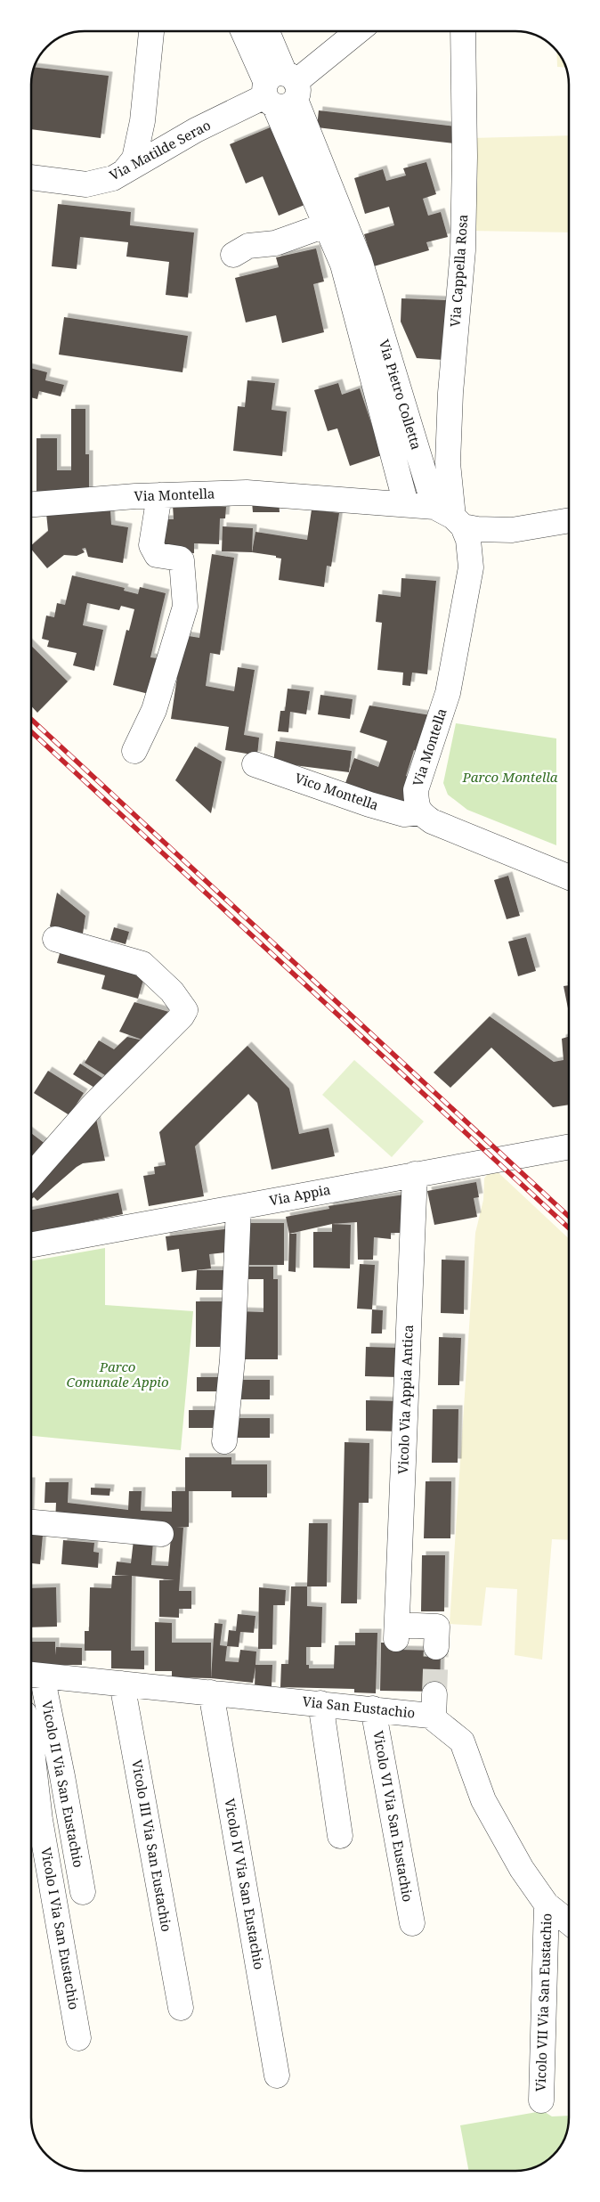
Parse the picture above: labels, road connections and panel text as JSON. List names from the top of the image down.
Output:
{
  "streets": {
    "street": [
      "Via Matilde Serao",
      "Via Cappella Rosa",
      "Via Pietro Colletta",
      "Via Montella",
      "Vico Montella",
      "Via Appia",
      "Vicolo Via Appia Antica",
      "Via San Eustachio",
      "Vicolo II Via San Eustachio",
      "Vicolo VI Via San Eustachio",
      "Vicolo III Via San Eustachio",
      "Vicolo IV Via San Eustachio",
      "Vicolo I Via San Eustachio",
      "Vicolo VII Via San Eustachio"
    ]
  },
  "crossings": [
    ["Via Matilde Serao", "Via Pietro Colletta"],
    ["Via Cappella Rosa", "Via Pietro Colletta"],
    ["Via Cappella Rosa", "Via Montella"],
    ["Via Pietro Colletta", "Via Montella"],
    ["Via Montella", "Vico Montella"],
    ["Via Appia", "Vicolo Via Appia Antica"],
    ["Via San Eustachio", "Vicolo II Via San Eustachio"],
    ["Via San Eustachio", "Vicolo VI Via San Eustachio"],
    ["Via San Eustachio", "Vicolo III Via San Eustachio"],
    ["Via San Eustachio", "Vicolo IV Via San Eustachio"],
    ["Via San Eustachio", "Vicolo VII Via San Eustachio"]
  ],
  "parks": ["Parco Montella", "Parco Comunale Appio"]
}
